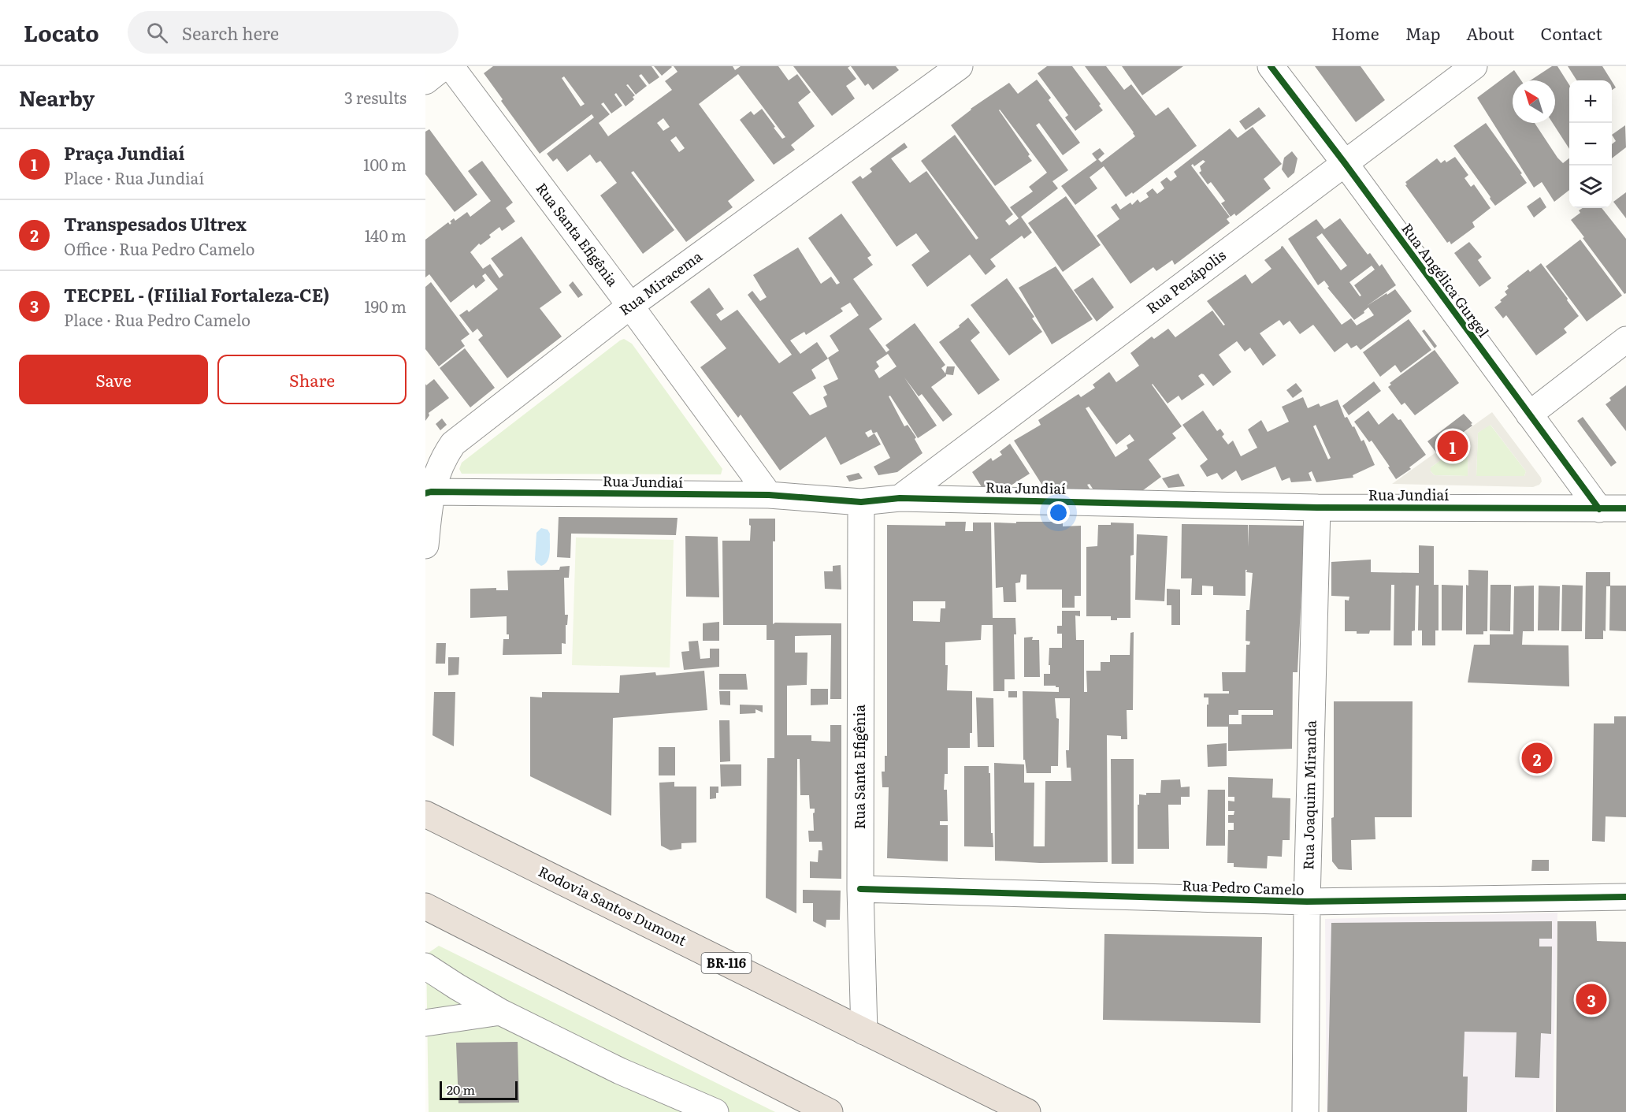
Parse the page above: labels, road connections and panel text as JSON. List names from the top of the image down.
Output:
{
  "streets": {
    "highway": ["Rodovia Santos Dumont", "BR-116"],
    "street": [
      "Rua Santa Efigênia",
      "Rua Angélica Gurgel",
      "Rua Penápolis",
      "Rua Miracema",
      "Rua Jundiaí",
      "Rua Joaquim Miranda",
      "Rua Pedro Camelo"
    ]
  },
  "crossings": [
    ["Rua Santa Efigênia", "Rua Miracema"],
    ["Rua Santa Efigênia", "Rua Jundiaí"],
    ["Rua Santa Efigênia", "Rua Pedro Camelo"],
    ["Rua Santa Efigênia", "Rodovia Santos Dumont"],
    ["Rua Angélica Gurgel", "Rua Penápolis"],
    ["Rua Angélica Gurgel", "Rua Jundiaí"],
    ["Rua Penápolis", "Rua Jundiaí"],
    ["Rua Miracema", "Rua Jundiaí"],
    ["Rua Jundiaí", "Rua Joaquim Miranda"],
    ["Rua Joaquim Miranda", "Rua Pedro Camelo"]
  ],
  "scale_bar": "20 m",
  "north": "top left",
  "page": {
    "header": "Locato",
    "search": "Search here",
    "nav": [
      "Home",
      "Map",
      "About",
      "Contact"
    ],
    "heading": ["Nearby", "3 results"],
    "map_buttons": ["+", "−"],
    "list": [
      {
        "mark": "1",
        "name": "Praça Jundiaí",
        "note": "Place · Rua Jundiaí",
        "value": "100 m"
      },
      {
        "mark": "2",
        "name": "Transpesados Ultrex",
        "note": "Office · Rua Pedro Camelo",
        "value": "140 m"
      },
      {
        "mark": "3",
        "name": "TECPEL - (FIilial Fortaleza-CE)",
        "note": "Place · Rua Pedro Camelo",
        "value": "190 m"
      }
    ],
    "buttons": ["Save", "Share"],
    "pins": ["1", "2", "3"],
    "scale": "20 m"
  }
}
